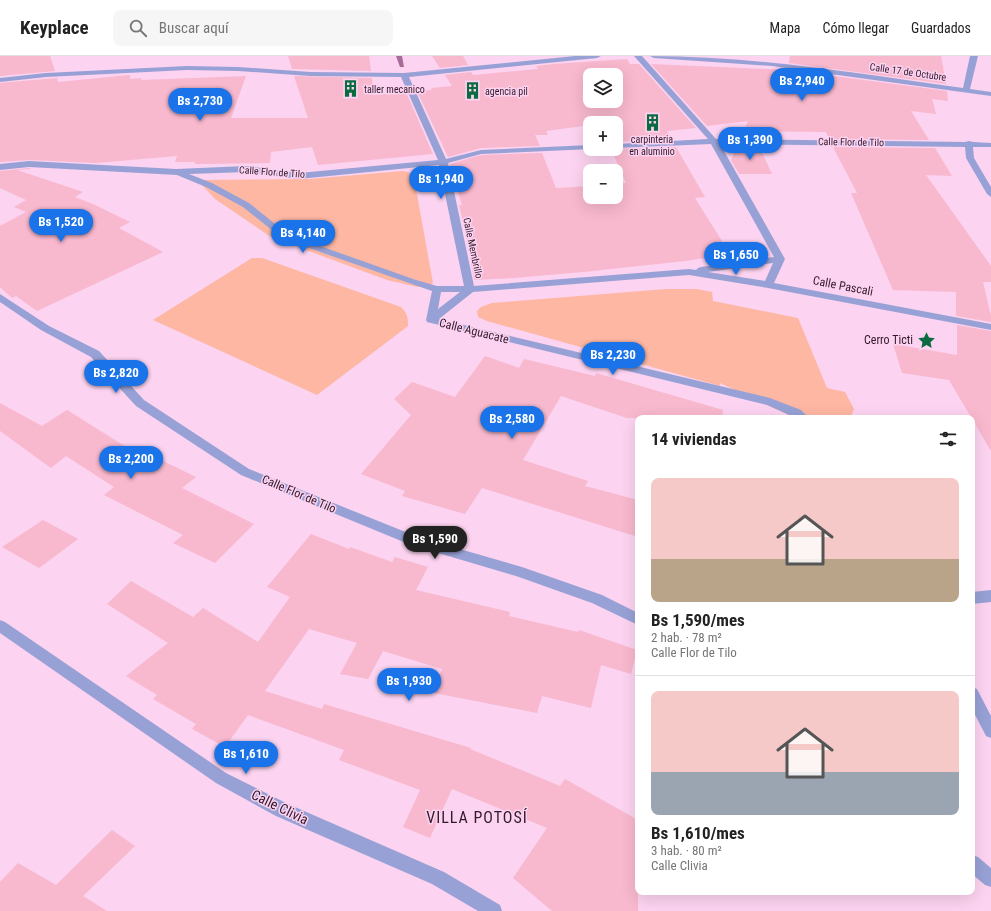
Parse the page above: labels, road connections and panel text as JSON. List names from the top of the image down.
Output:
{
  "streets": {
    "street": [
      "Calle 17 de Octubre",
      "Calle Flor de Tilo",
      "Calle Membrillo",
      "Calle Pascali",
      "Calle Aguacate",
      "Calle Clivia"
    ]
  },
  "crossings": [
    ["Calle Flor de Tilo", "Calle Membrillo"],
    ["Calle Membrillo", "Calle Pascali"],
    ["Calle Membrillo", "Calle Aguacate"],
    ["Calle Pascali", "Calle Aguacate"]
  ],
  "districts": ["VILLA POTOSÍ"],
  "places": {
    "building": ["taller mecanico", "agencia pil", "carpinteria en aluminio"],
    "place": ["Cerro Ticti"]
  },
  "page": {
    "header": "Keyplace",
    "search": "Buscar aquí",
    "nav": ["Mapa", "Cómo llegar", "Guardados"],
    "map_buttons": ["+", "−"],
    "price": [
      "Bs 2,940",
      "Bs 2,730",
      "Bs 1,390",
      "Bs 1,940",
      "Bs 1,520",
      "Bs 4,140",
      "Bs 1,650",
      "Bs 2,230",
      "Bs 2,820",
      "Bs 2,580",
      "Bs 2,200",
      "Bs 1,590",
      "Bs 1,930",
      "Bs 1,610"
    ],
    "heading": "14 viviendas",
    "list": [
      {
        "name": "Bs 1,590/mes",
        "note": "2 hab. · 78 m² · Calle Flor de Tilo"
      },
      {
        "name": "Bs 1,610/mes",
        "note": "3 hab. · 80 m² · Calle Clivia"
      }
    ]
  }
}
